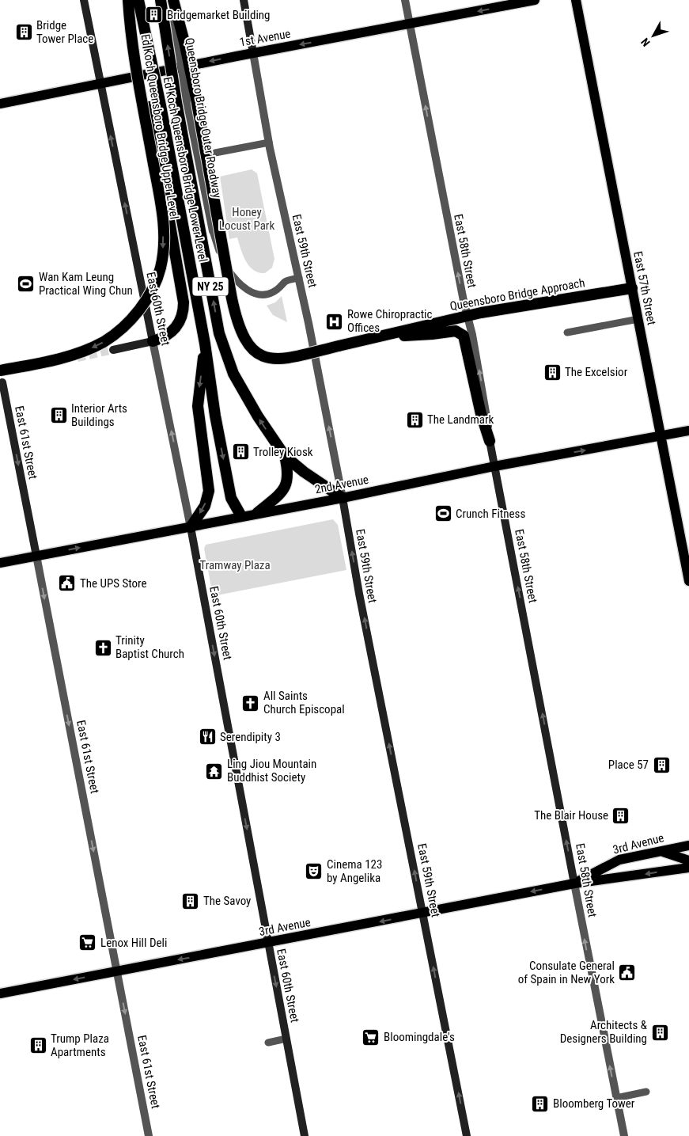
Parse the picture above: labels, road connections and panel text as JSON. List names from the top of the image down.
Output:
{
  "streets": {
    "highway": [
      "Ed Koch Queensboro Bridge Upper Level",
      "Ed Koch Queensboro Bridge Lower Level",
      "NY 25",
      "Queensboro Bridge Approach"
    ],
    "main road": [
      "1st Avenue",
      "East 59th Street",
      "East 58th Street",
      "East 57th Street",
      "East 60th Street",
      "East 61st Street",
      "2nd Avenue",
      "3rd Avenue"
    ],
    "street": ["Queensboro Bridge Outer Roadway"]
  },
  "crossings": [
    ["1st Avenue", "East 59th Street"],
    ["1st Avenue", "East 58th Street"],
    ["1st Avenue", "East 60th Street"],
    ["Queensboro Bridge Outer Roadway", "East 59th Street"],
    ["Queensboro Bridge Outer Roadway", "NY 25"],
    ["Queensboro Bridge Outer Roadway", "Queensboro Bridge Approach"],
    ["Ed Koch Queensboro Bridge Lower Level", "NY 25"],
    ["East 59th Street", "NY 25"],
    ["East 59th Street", "2nd Avenue"],
    ["East 59th Street", "3rd Avenue"],
    ["East 58th Street", "Queensboro Bridge Approach"],
    ["East 58th Street", "2nd Avenue"],
    ["East 58th Street", "3rd Avenue"],
    ["NY 25", "East 60th Street"],
    ["NY 25", "2nd Avenue"],
    ["East 57th Street", "Queensboro Bridge Approach"],
    ["East 57th Street", "2nd Avenue"],
    ["East 60th Street", "2nd Avenue"],
    ["East 60th Street", "3rd Avenue"],
    ["East 61st Street", "2nd Avenue"],
    ["East 61st Street", "3rd Avenue"]
  ],
  "one_way": [
    "1st Avenue",
    "Ed Koch Queensboro Bridge Upper Level",
    "East 59th Street",
    "East 58th Street",
    "East 61st Street",
    "2nd Avenue",
    "3rd Avenue"
  ],
  "parks": ["Honey Locust Park", "Tramway Plaza"],
  "places": {
    "building": [
      "Bridgemarket Building",
      "Bridge Tower Place",
      "The Excelsior",
      "Interior Arts Buildings",
      "The Landmark",
      "Trolley Kiosk",
      "Place 57",
      "The Blair House",
      "The Savoy",
      "Architects & Designers Building",
      "Trump Plaza Apartments",
      "Bloomberg Tower"
    ],
    "sports": ["Wan Kam Leung Practical Wing Chun", "Crunch Fitness"],
    "hospital": ["Rowe Chiropractic Offices"],
    "public building": ["The UPS Store", "Consulate General of Spain in New York"],
    "church": ["Trinity Baptist Church", "All Saints Church Episcopal"],
    "restaurant": ["Serendipity 3"],
    "temple": ["Ling Jiou Mountain Buddhist Society"],
    "theatre": ["Cinema 123 by Angelika"],
    "supermarket": ["Lenox Hill Deli", "Bloomingdale's"]
  },
  "north": "bottom left"
}
